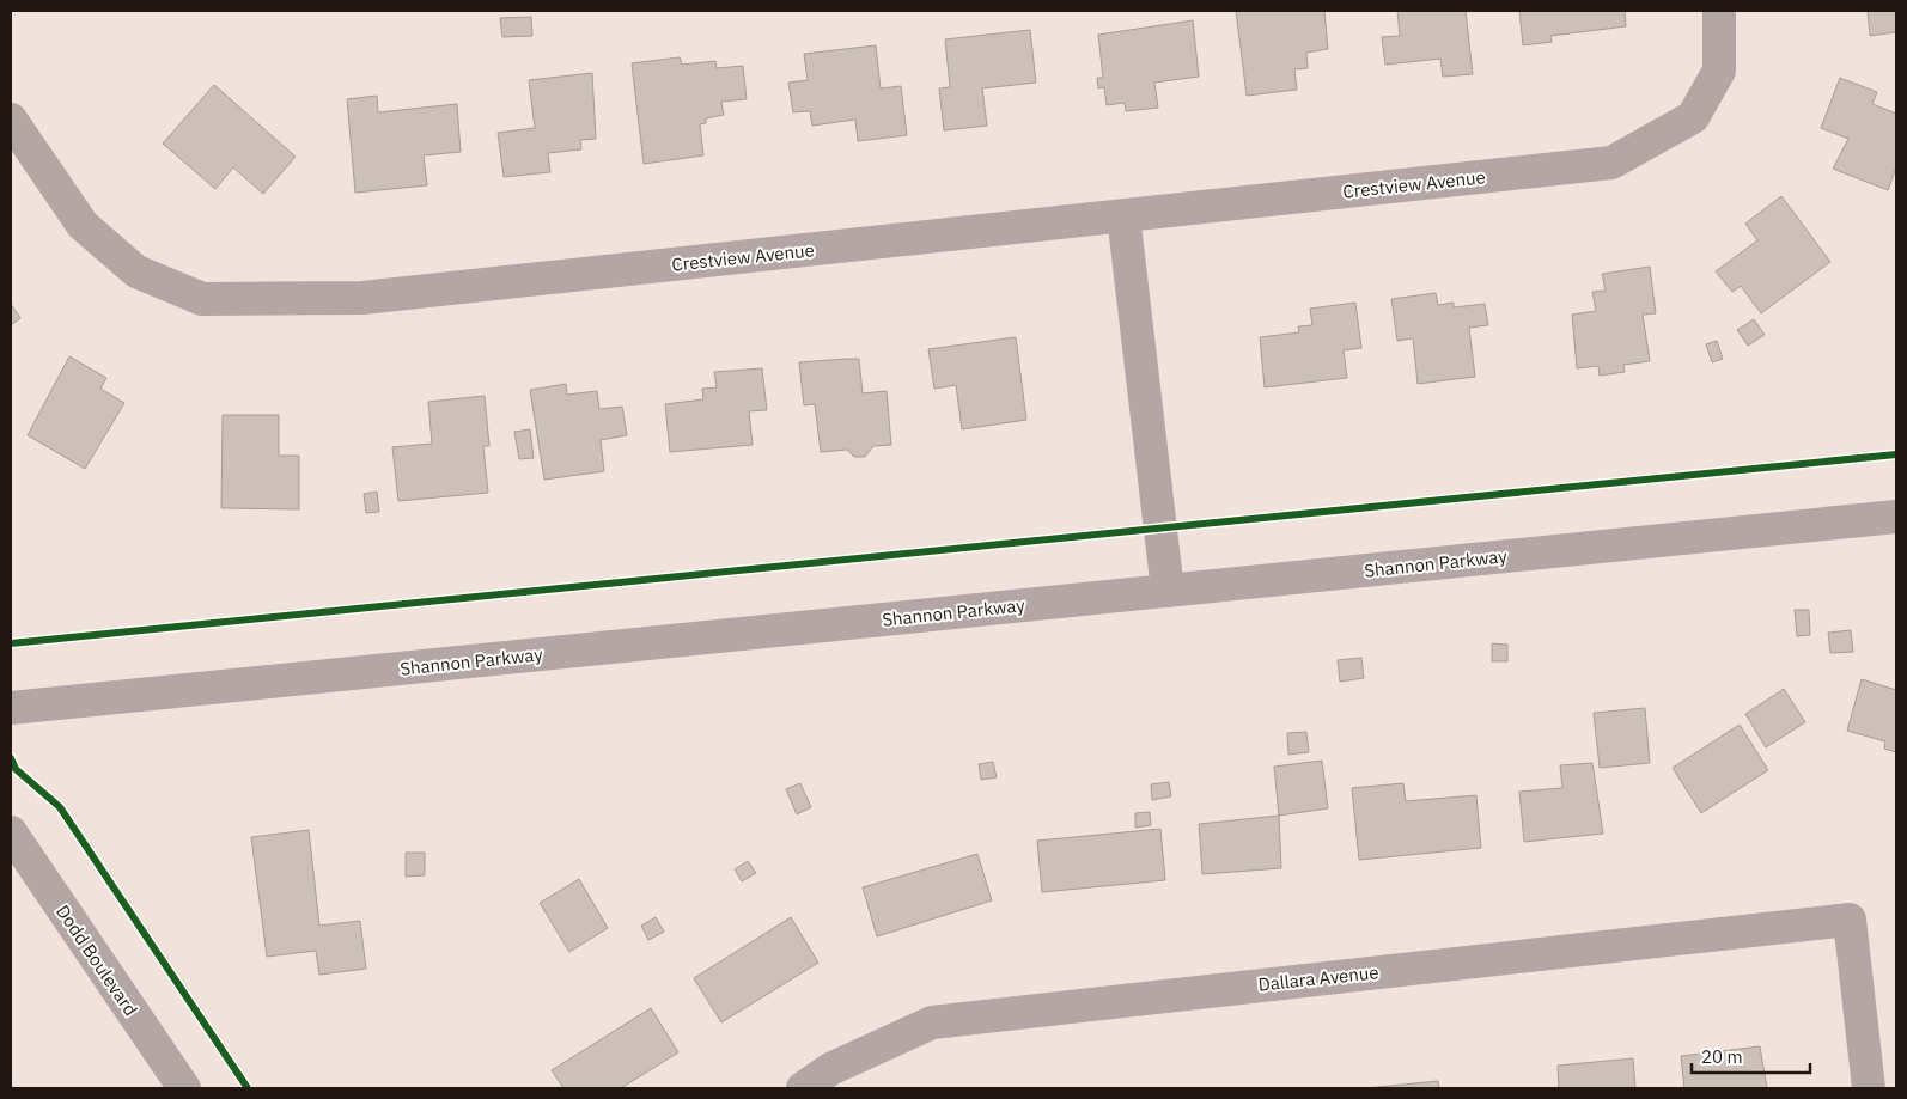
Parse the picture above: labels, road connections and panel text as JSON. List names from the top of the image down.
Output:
{
  "streets": {
    "street": [
      "Crestview Avenue",
      "Shannon Parkway",
      "Dodd Boulevard",
      "Dallara Avenue"
    ]
  },
  "scale_bar": "20 m"
}
